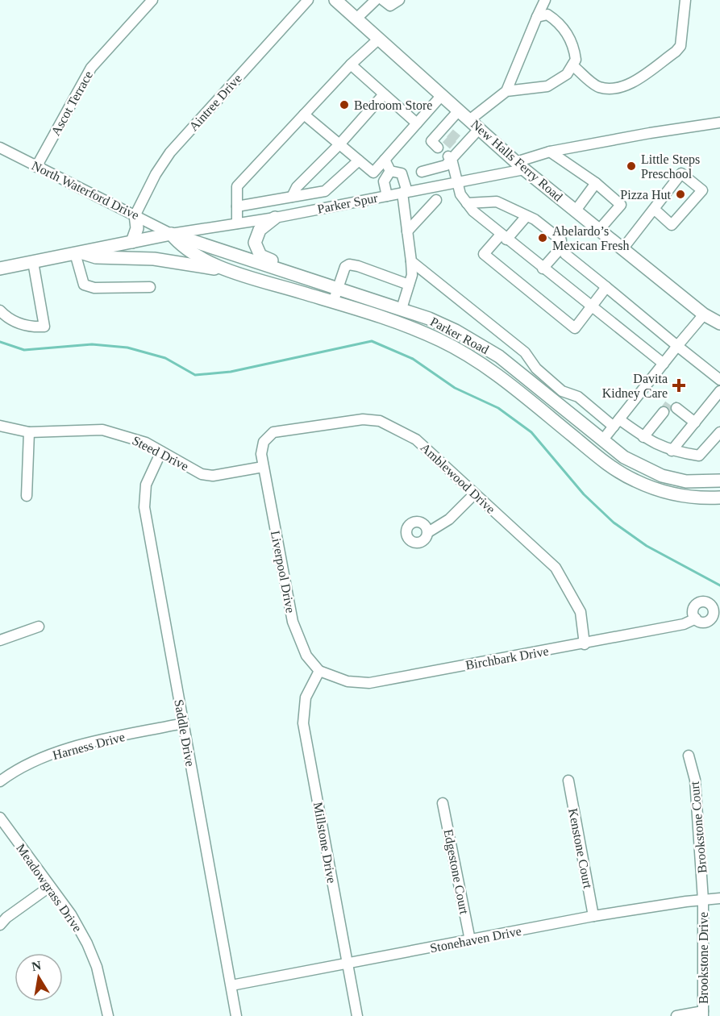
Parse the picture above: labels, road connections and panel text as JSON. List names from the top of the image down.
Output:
{
  "streets": {
    "main road": ["New Halls Ferry Road", "Parker Road"],
    "street": [
      "Aintree Drive",
      "Ascot Terrace",
      "North Waterford Drive",
      "Parker Spur",
      "Steed Drive",
      "Amblewood Drive",
      "Liverpool Drive",
      "Birchbark Drive",
      "Saddle Drive",
      "Harness Drive",
      "Brookstone Court",
      "Millstone Drive",
      "Kenstone Court",
      "Edgestone Court",
      "Meadowgrass Drive",
      "Stonehaven Drive",
      "Brookstone Drive"
    ]
  },
  "crossings": [
    ["Aintree Drive", "North Waterford Drive"],
    ["Ascot Terrace", "North Waterford Drive"],
    ["New Halls Ferry Road", "Parker Spur"],
    ["North Waterford Drive", "Parker Spur"],
    ["North Waterford Drive", "Parker Road"],
    ["Parker Spur", "Parker Road"],
    ["Steed Drive", "Amblewood Drive"],
    ["Steed Drive", "Liverpool Drive"],
    ["Steed Drive", "Saddle Drive"],
    ["Amblewood Drive", "Liverpool Drive"],
    ["Amblewood Drive", "Birchbark Drive"],
    ["Liverpool Drive", "Birchbark Drive"],
    ["Liverpool Drive", "Millstone Drive"],
    ["Birchbark Drive", "Millstone Drive"],
    ["Saddle Drive", "Harness Drive"],
    ["Saddle Drive", "Stonehaven Drive"],
    ["Brookstone Court", "Stonehaven Drive"],
    ["Brookstone Court", "Brookstone Drive"],
    ["Millstone Drive", "Stonehaven Drive"],
    ["Kenstone Court", "Stonehaven Drive"],
    ["Edgestone Court", "Stonehaven Drive"],
    ["Stonehaven Drive", "Brookstone Drive"]
  ],
  "places": {
    "other": [
      "Bedroom Store",
      "Little Steps Preschool",
      "Pizza Hut",
      "Abelardo’s Mexican Fresh"
    ],
    "health": ["Davita Kidney Care"]
  },
  "north": "top"
}
